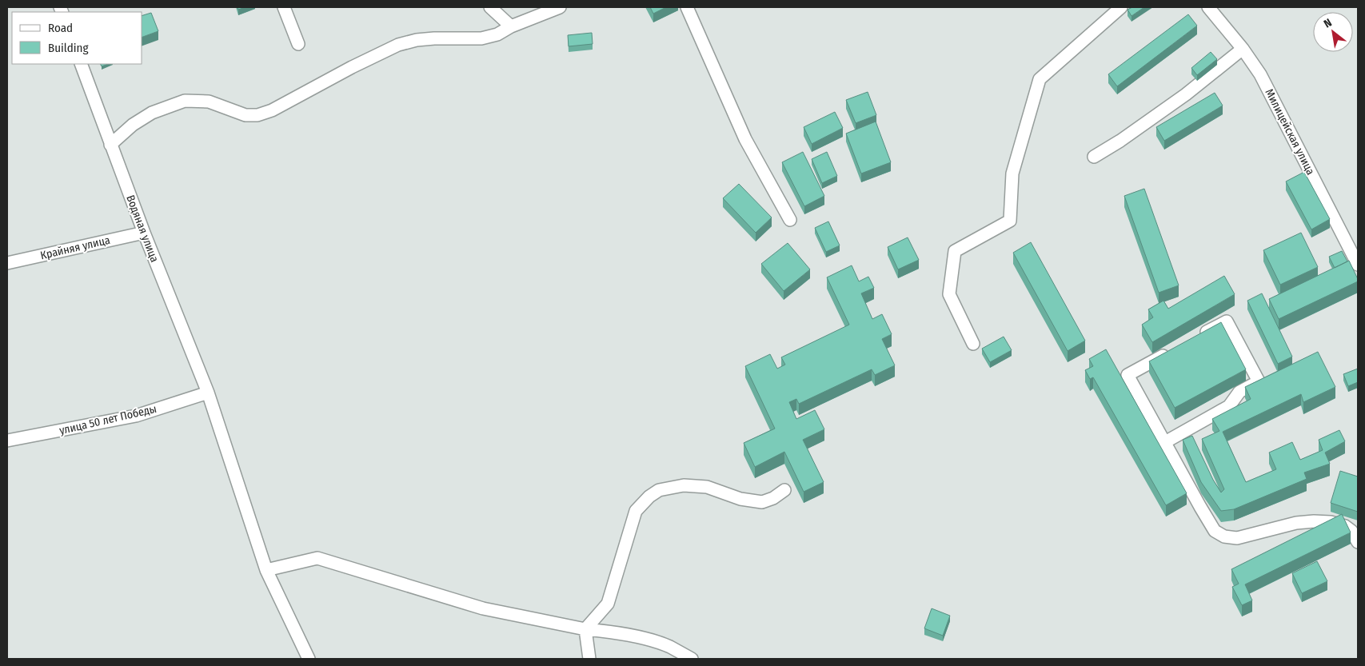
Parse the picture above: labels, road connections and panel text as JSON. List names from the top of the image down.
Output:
{
  "streets": {
    "street": [
      "Милицейская улица",
      "Водяная улица",
      "Крайняя улица",
      "улица 50 лет Победы"
    ]
  },
  "crossings": [
    ["Водяная улица", "Крайняя улица"],
    ["Водяная улица", "улица 50 лет Победы"]
  ],
  "legend": ["Road", "Building"],
  "north": "top left"
}
